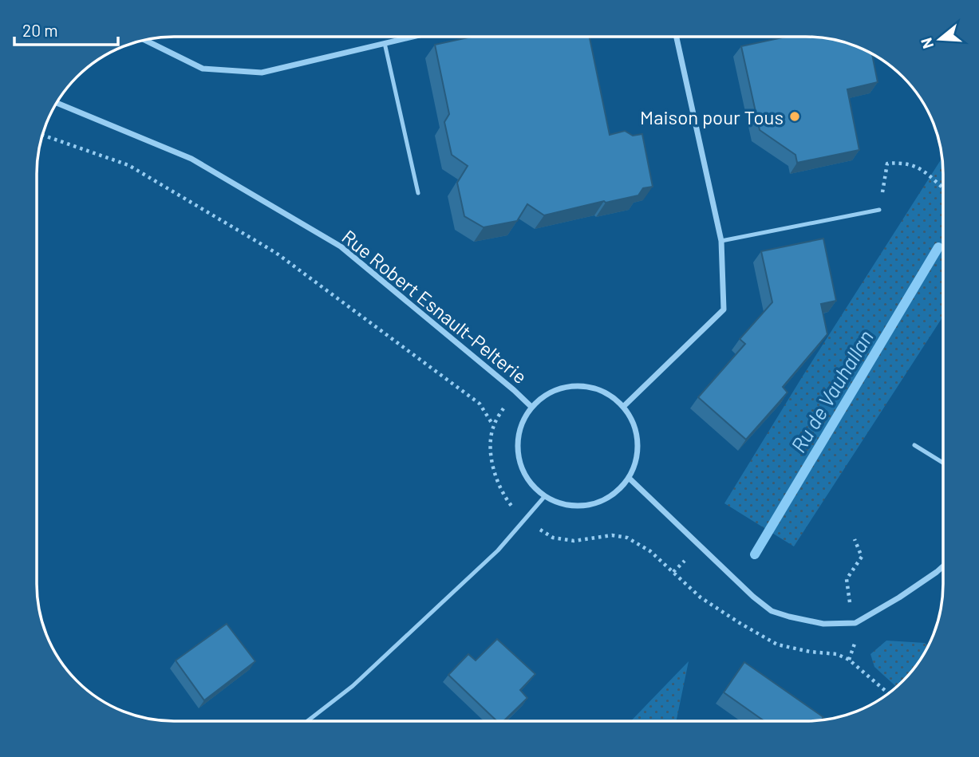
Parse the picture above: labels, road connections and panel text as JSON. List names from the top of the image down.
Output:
{
  "streets": {
    "street": ["Rue Robert Esnault-Pelterie"]
  },
  "water": ["Ru de Vauhallan"],
  "places": ["Maison pour Tous"],
  "scale_bar": "20 m",
  "north": "left"
}
